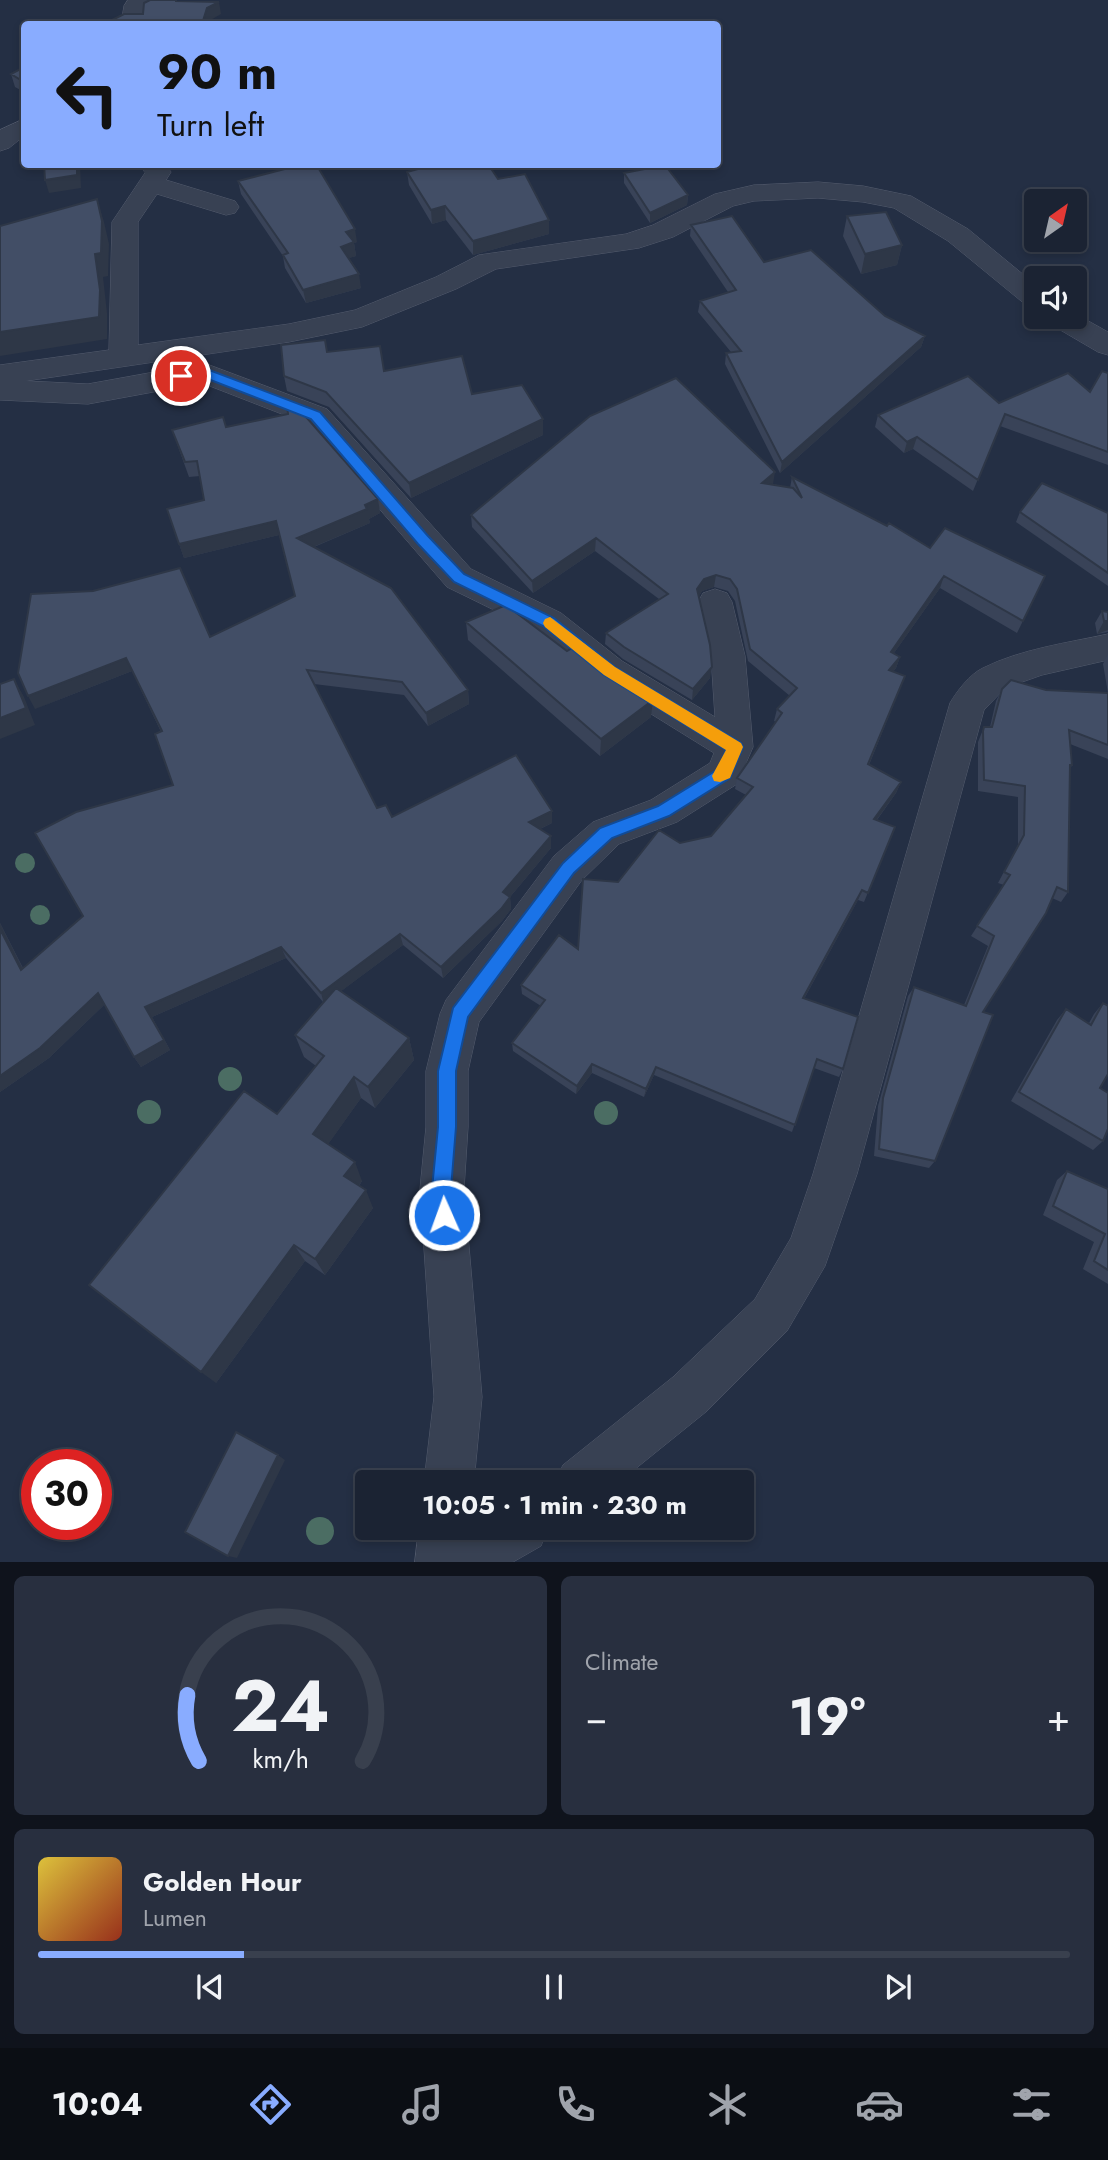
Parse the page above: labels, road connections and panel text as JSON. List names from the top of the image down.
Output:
{
  "north": "top right",
  "page": {
    "turn": ["90 m", "Turn left"],
    "limit": "30",
    "trip": "10:05 · 1 min · 230 m",
    "tile": "Climate",
    "heat": ["−", "19°", "+"],
    "song": ["Golden Hour", "Lumen"],
    "tabs": "10:04",
    "gauge": ["24", "km/h"]
  }
}
